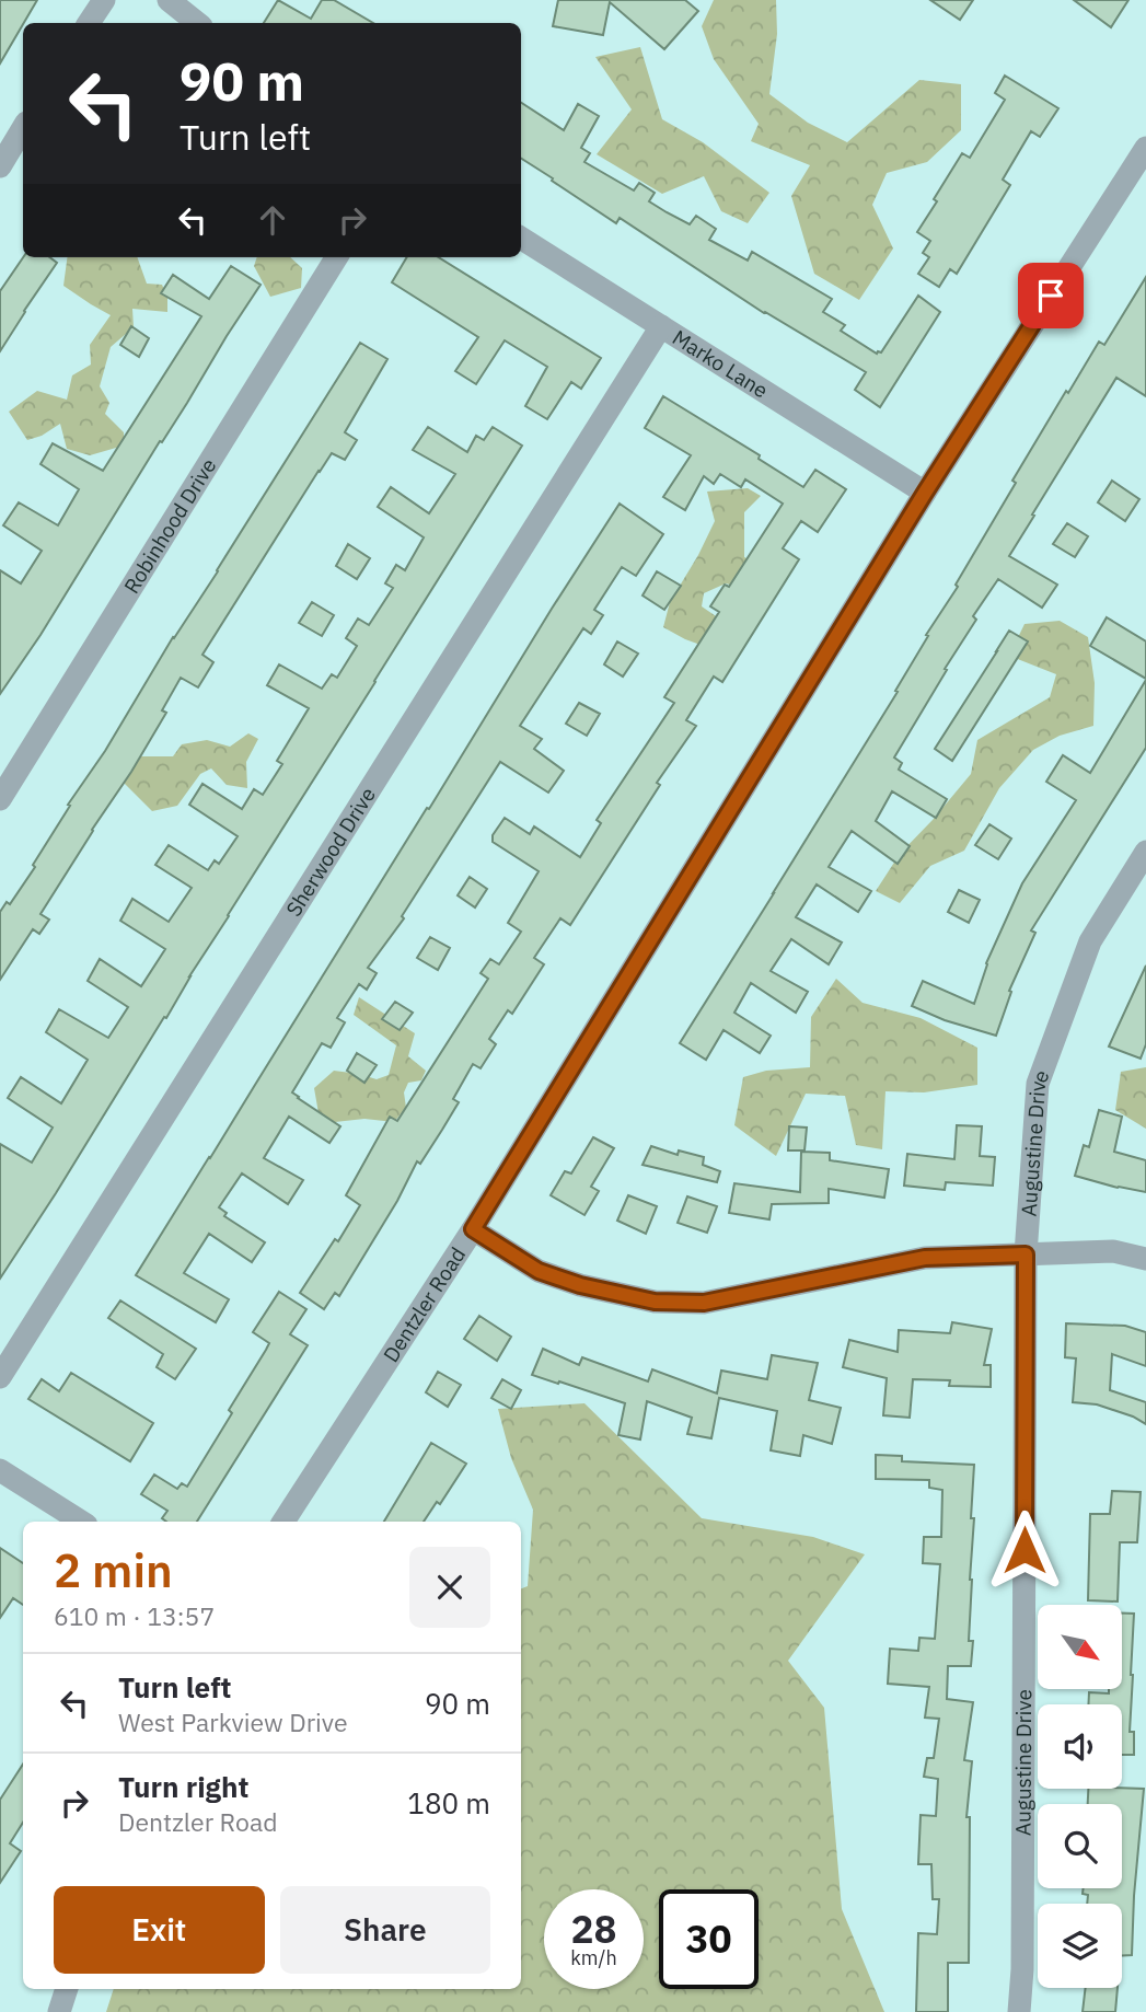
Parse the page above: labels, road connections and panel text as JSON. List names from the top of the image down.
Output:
{
  "streets": {
    "street": [
      "Marko Lane",
      "Robinhood Drive",
      "Sherwood Drive",
      "Augustine Drive",
      "Dentzler Road"
    ]
  },
  "crossings": [
    ["Marko Lane", "Sherwood Drive"],
    ["Marko Lane", "Dentzler Road"]
  ],
  "north": "bottom right",
  "page": {
    "turn": ["90 m", "Turn left"],
    "heading": ["2 min", "610 m · 13:57"],
    "list": [
      {
        "name": "Turn left",
        "note": "West Parkview Drive",
        "value": "90 m"
      },
      {
        "name": "Turn right",
        "note": "Dentzler Road",
        "value": "180 m"
      }
    ],
    "buttons": ["Exit", "Share"],
    "speed": "28 km/h",
    "limit": "30"
  }
}
